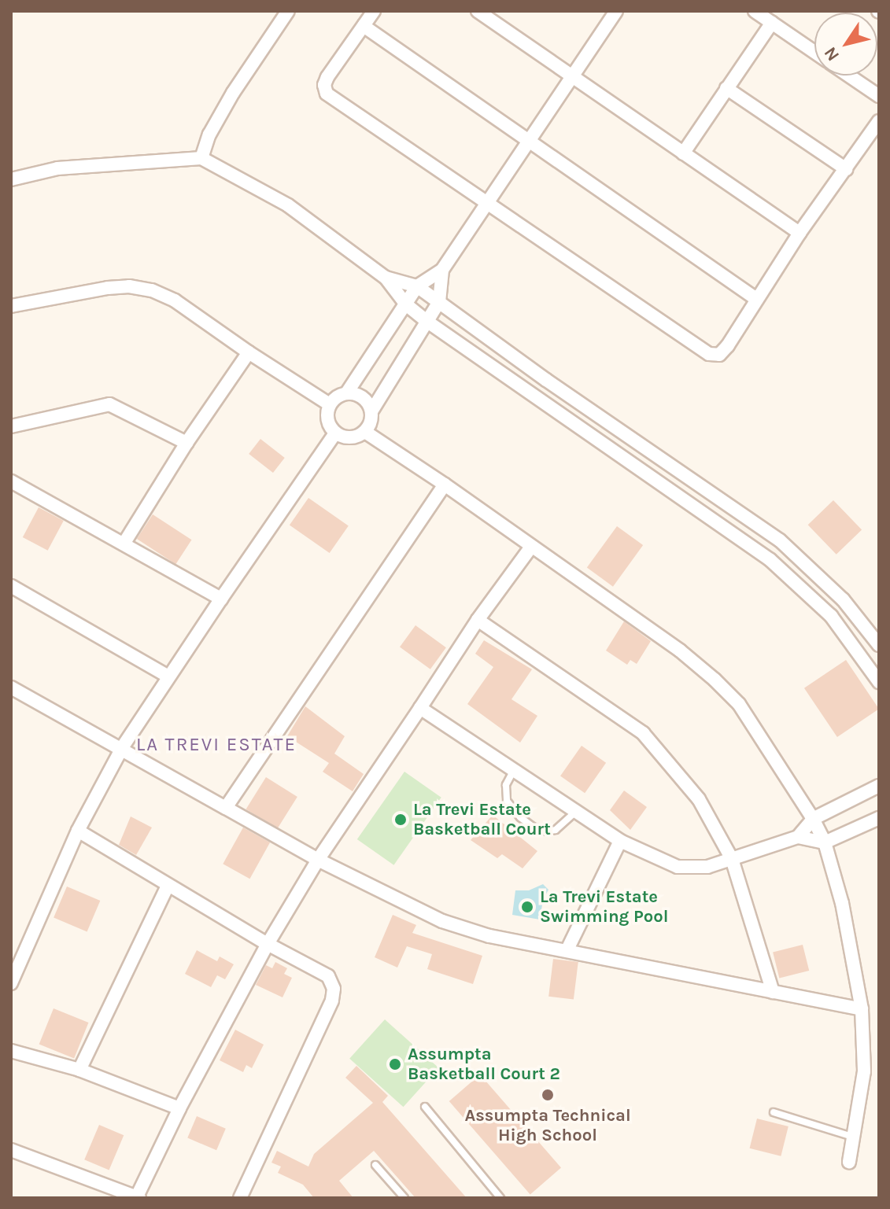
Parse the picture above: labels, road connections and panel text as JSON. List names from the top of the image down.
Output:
{
  "districts": ["LA TREVI ESTATE"],
  "places": [
    "La Trevi Estate Basketball Court",
    "La Trevi Estate Swimming Pool",
    "Assumpta Basketball Court 2",
    "Assumpta Technical High School"
  ],
  "north": "bottom left"
}
